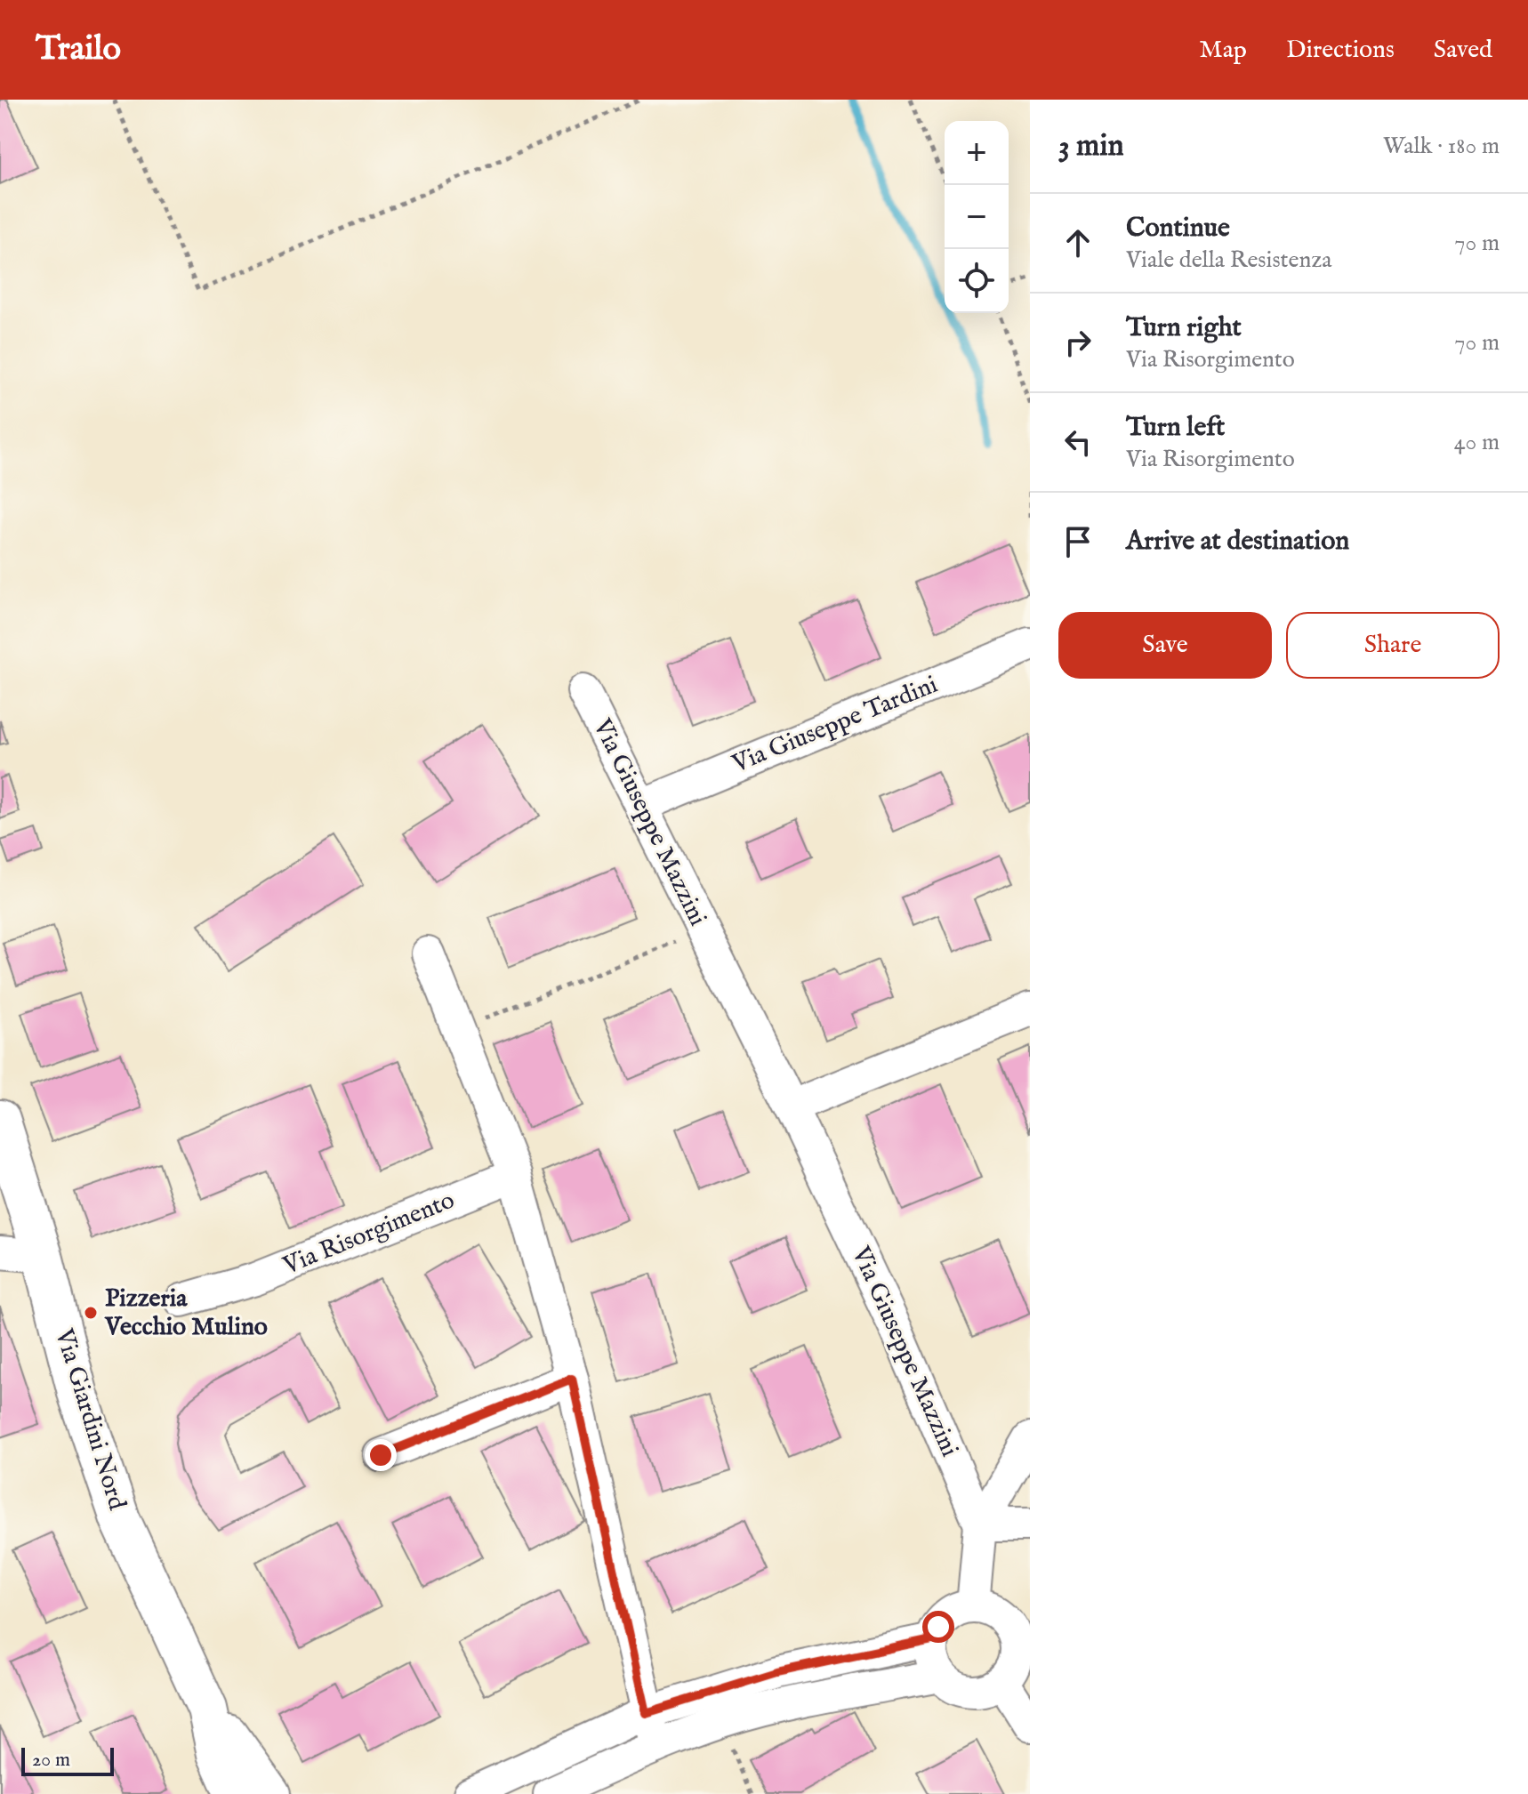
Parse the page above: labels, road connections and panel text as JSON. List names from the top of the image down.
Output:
{
  "streets": {
    "main road": ["Via Giardini Nord"],
    "street": ["Via Giuseppe Tardini", "Via Giuseppe Mazzini", "Via Risorgimento"]
  },
  "crossings": [
    ["Via Giuseppe Tardini", "Via Giuseppe Mazzini"]
  ],
  "places": ["Pizzeria Vecchio Mulino"],
  "scale_bar": "20 m",
  "page": {
    "header": "Trailo",
    "nav": ["Map", "Directions", "Saved"],
    "heading": ["3 min", "Walk · 180 m"],
    "map_buttons": ["+", "−"],
    "list": [
      ["Continue", "Viale della Resistenza", "70 m"],
      ["Turn right", "Via Risorgimento", "70 m"],
      ["Turn left", "Via Risorgimento", "40 m"],
      "Arrive at destination"
    ],
    "buttons": ["Save", "Share"],
    "scale": "20 m"
  }
}
